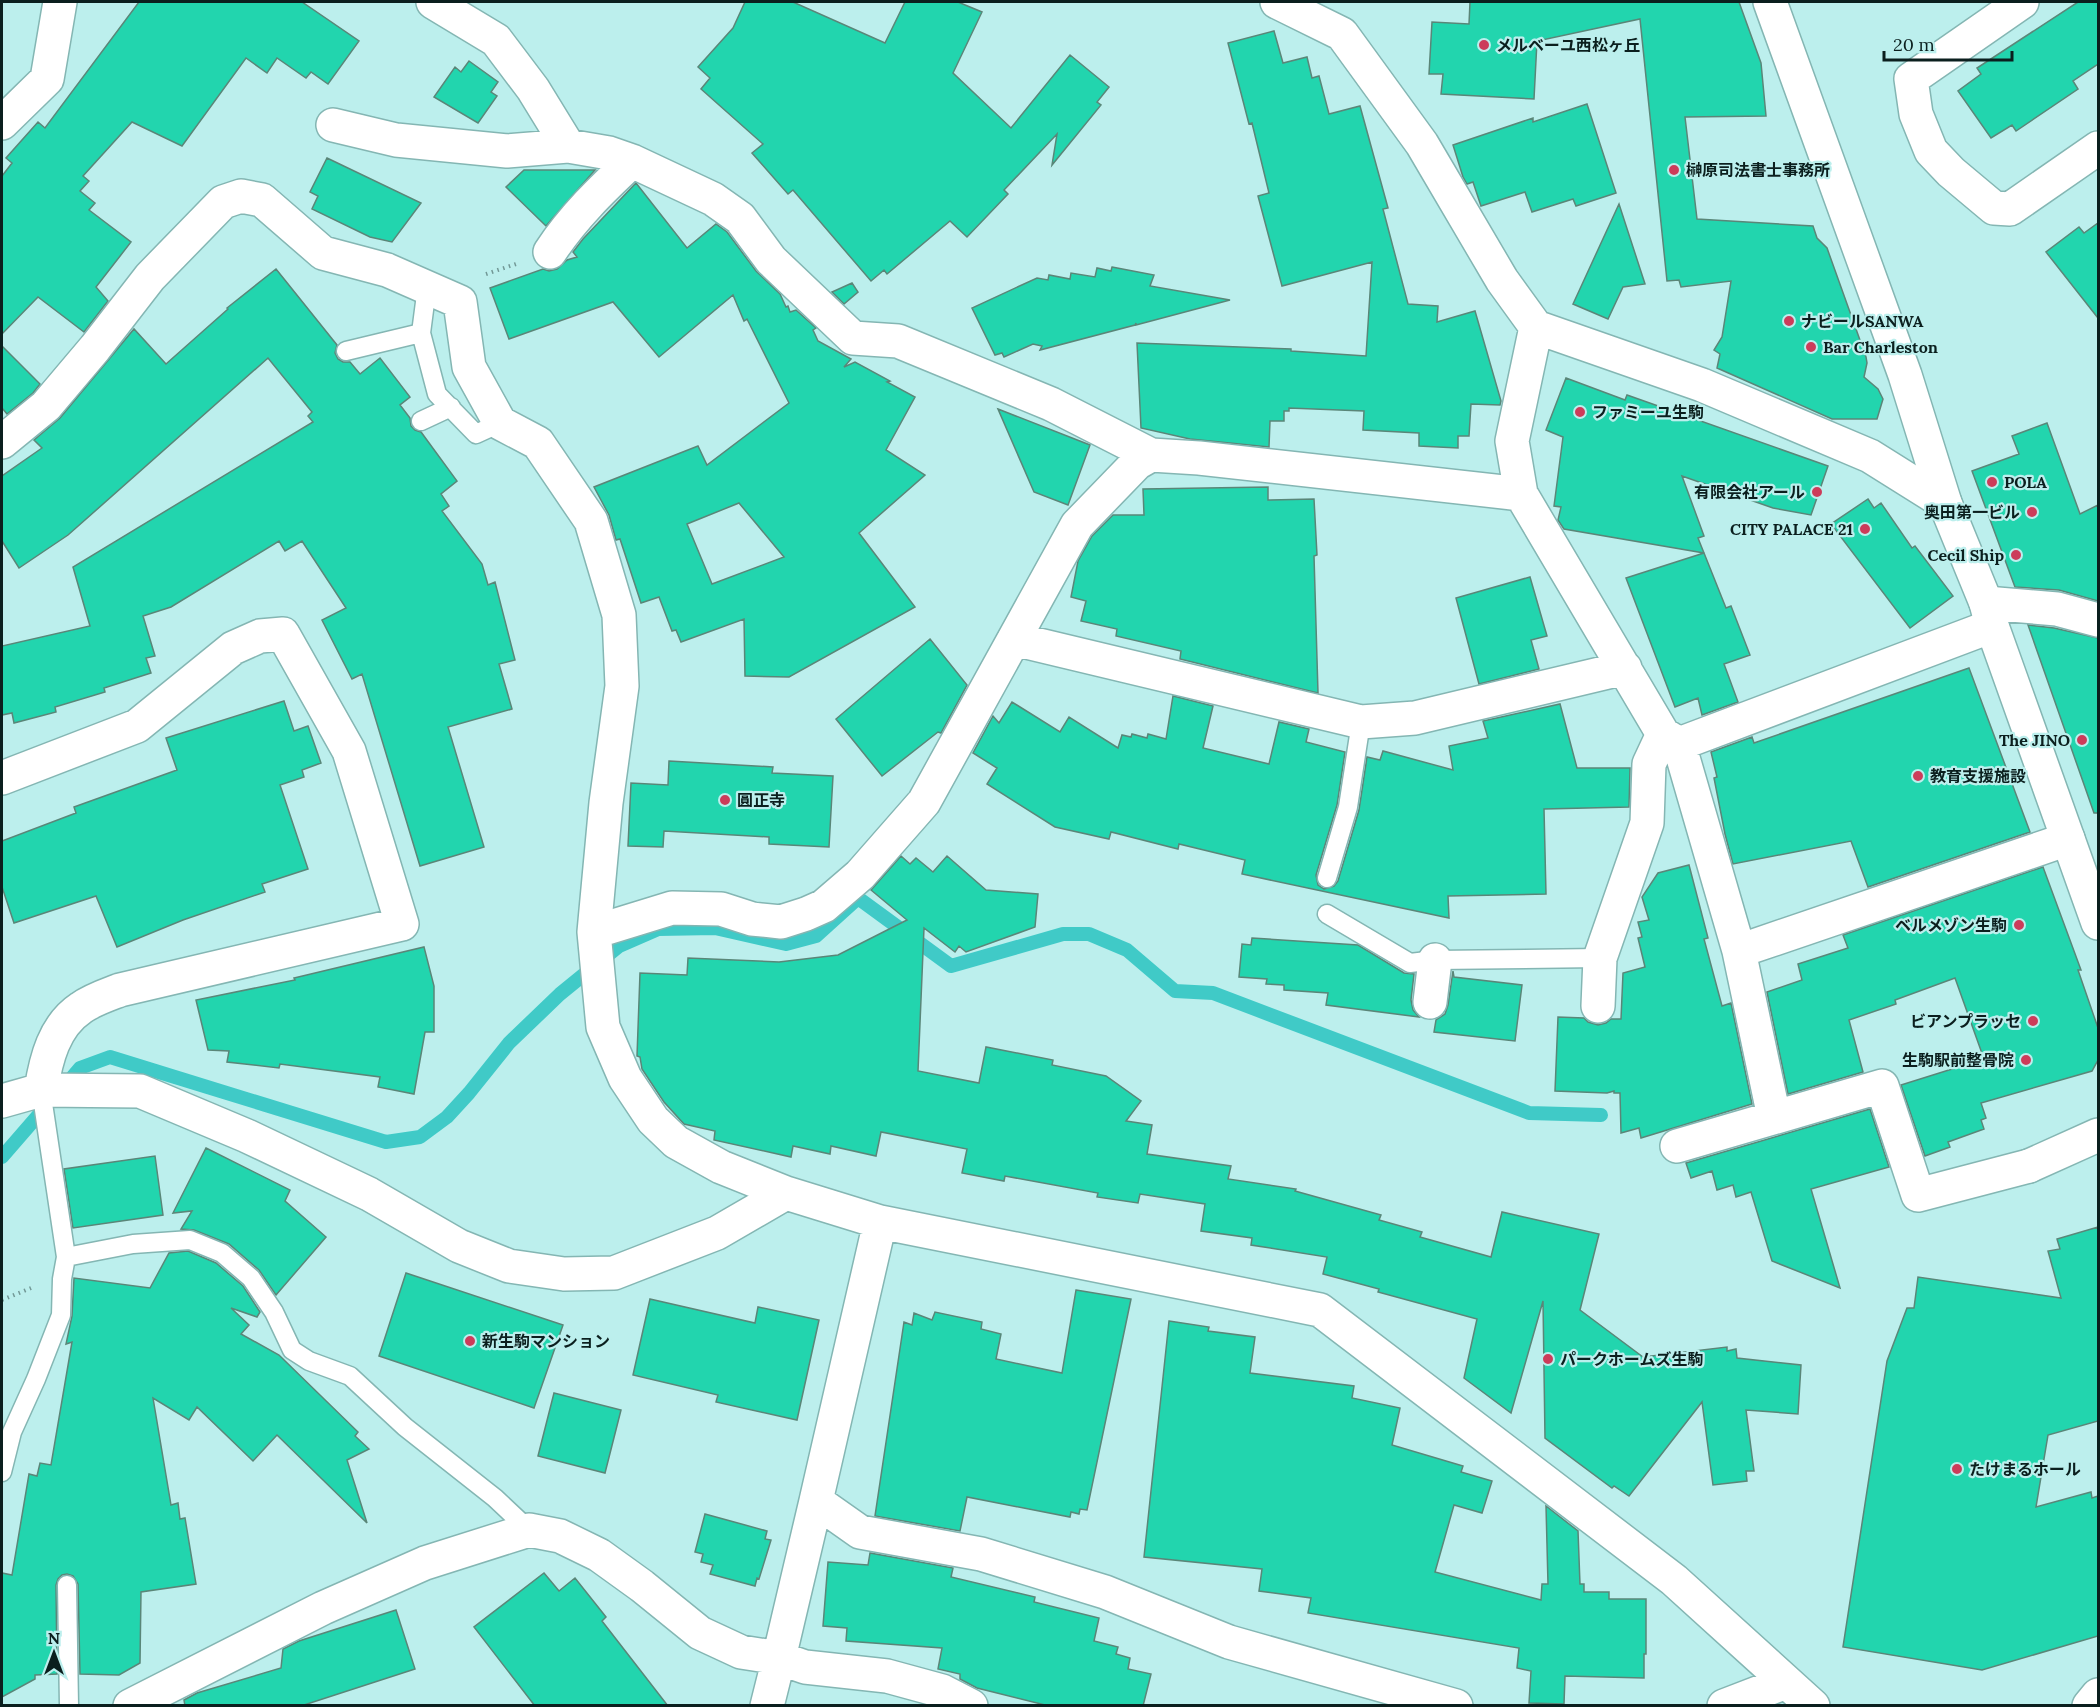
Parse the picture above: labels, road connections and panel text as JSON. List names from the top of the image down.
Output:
{
  "places": [
    "メルベーユ西松ヶ丘",
    "榊原司法書士事務所",
    "ナビールSANWA",
    "Bar Charleston",
    "ファミーユ生駒",
    "POLA",
    "有限会社アール",
    "奥田第一ビル",
    "CITY PALACE 21",
    "Cecil Ship",
    "The JINO",
    "教育支援施設",
    "圓正寺",
    "ベルメゾン生駒",
    "ビアンプラッセ",
    "生駒駅前整骨院",
    "新生駒マンション",
    "パークホームズ生駒",
    "たけまるホール"
  ],
  "scale_bar": "20 m",
  "north": "top"
}
